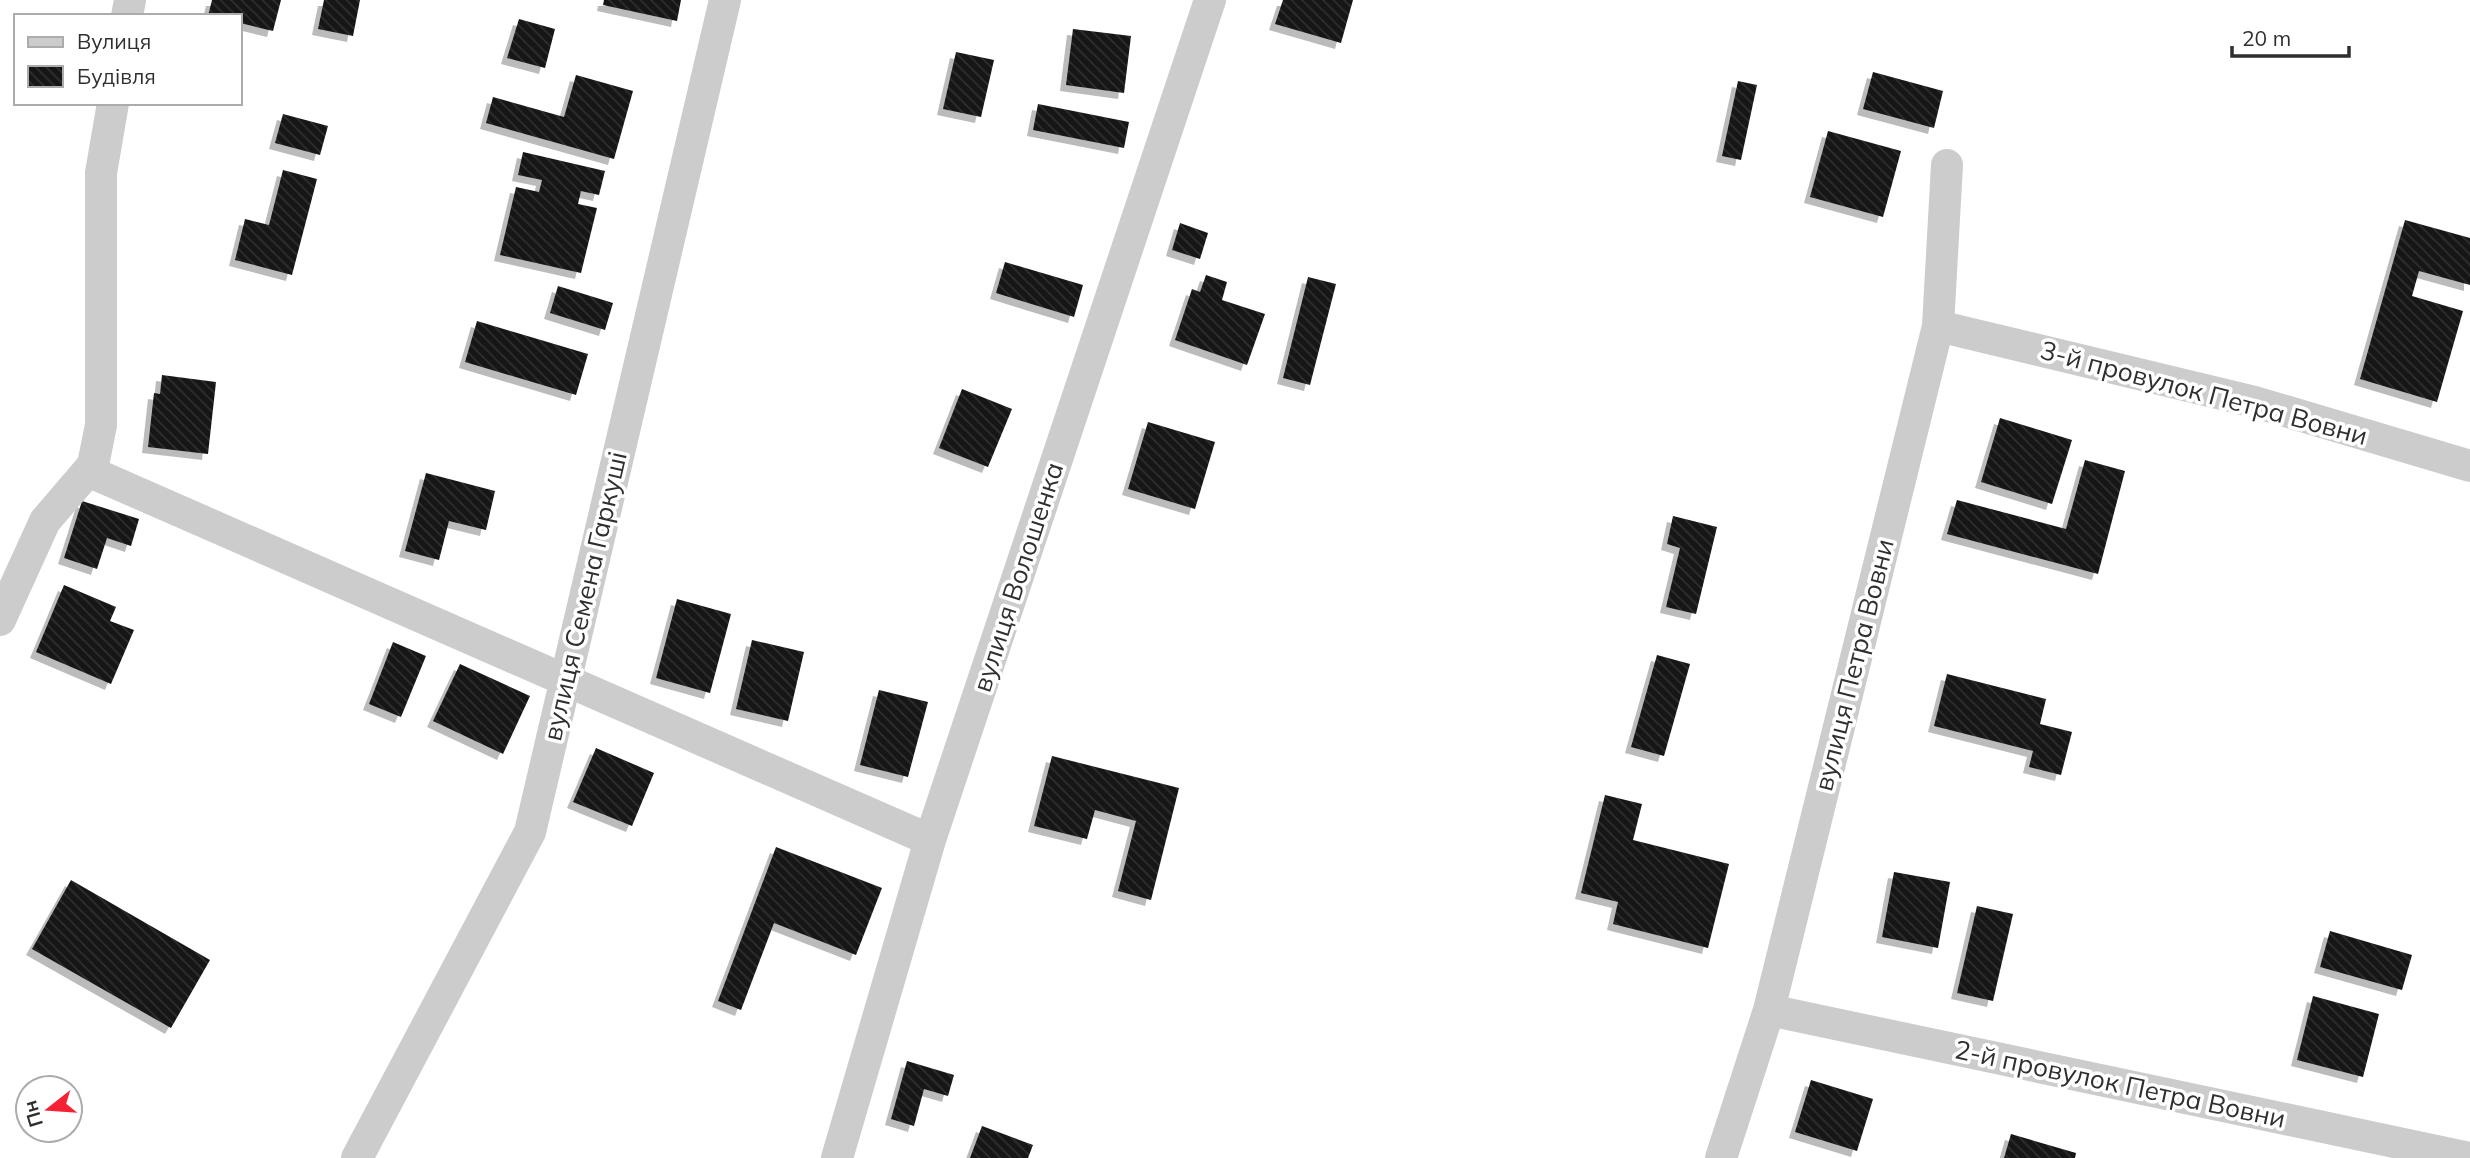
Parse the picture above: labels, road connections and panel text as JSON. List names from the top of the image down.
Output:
{
  "streets": {
    "street": [
      "3-й провулок Петра Вовни",
      "вулиця Волошенка",
      "вулиця Семена Гаркуші",
      "вулиця Петра Вовни",
      "2-й провулок Петра Вовни"
    ]
  },
  "crossings": [
    ["3-й провулок Петра Вовни", "вулиця Петра Вовни"],
    ["вулиця Петра Вовни", "2-й провулок Петра Вовни"]
  ],
  "legend": ["Вулиця", "Будівля"],
  "scale_bar": "20 m",
  "north": "left"
}
